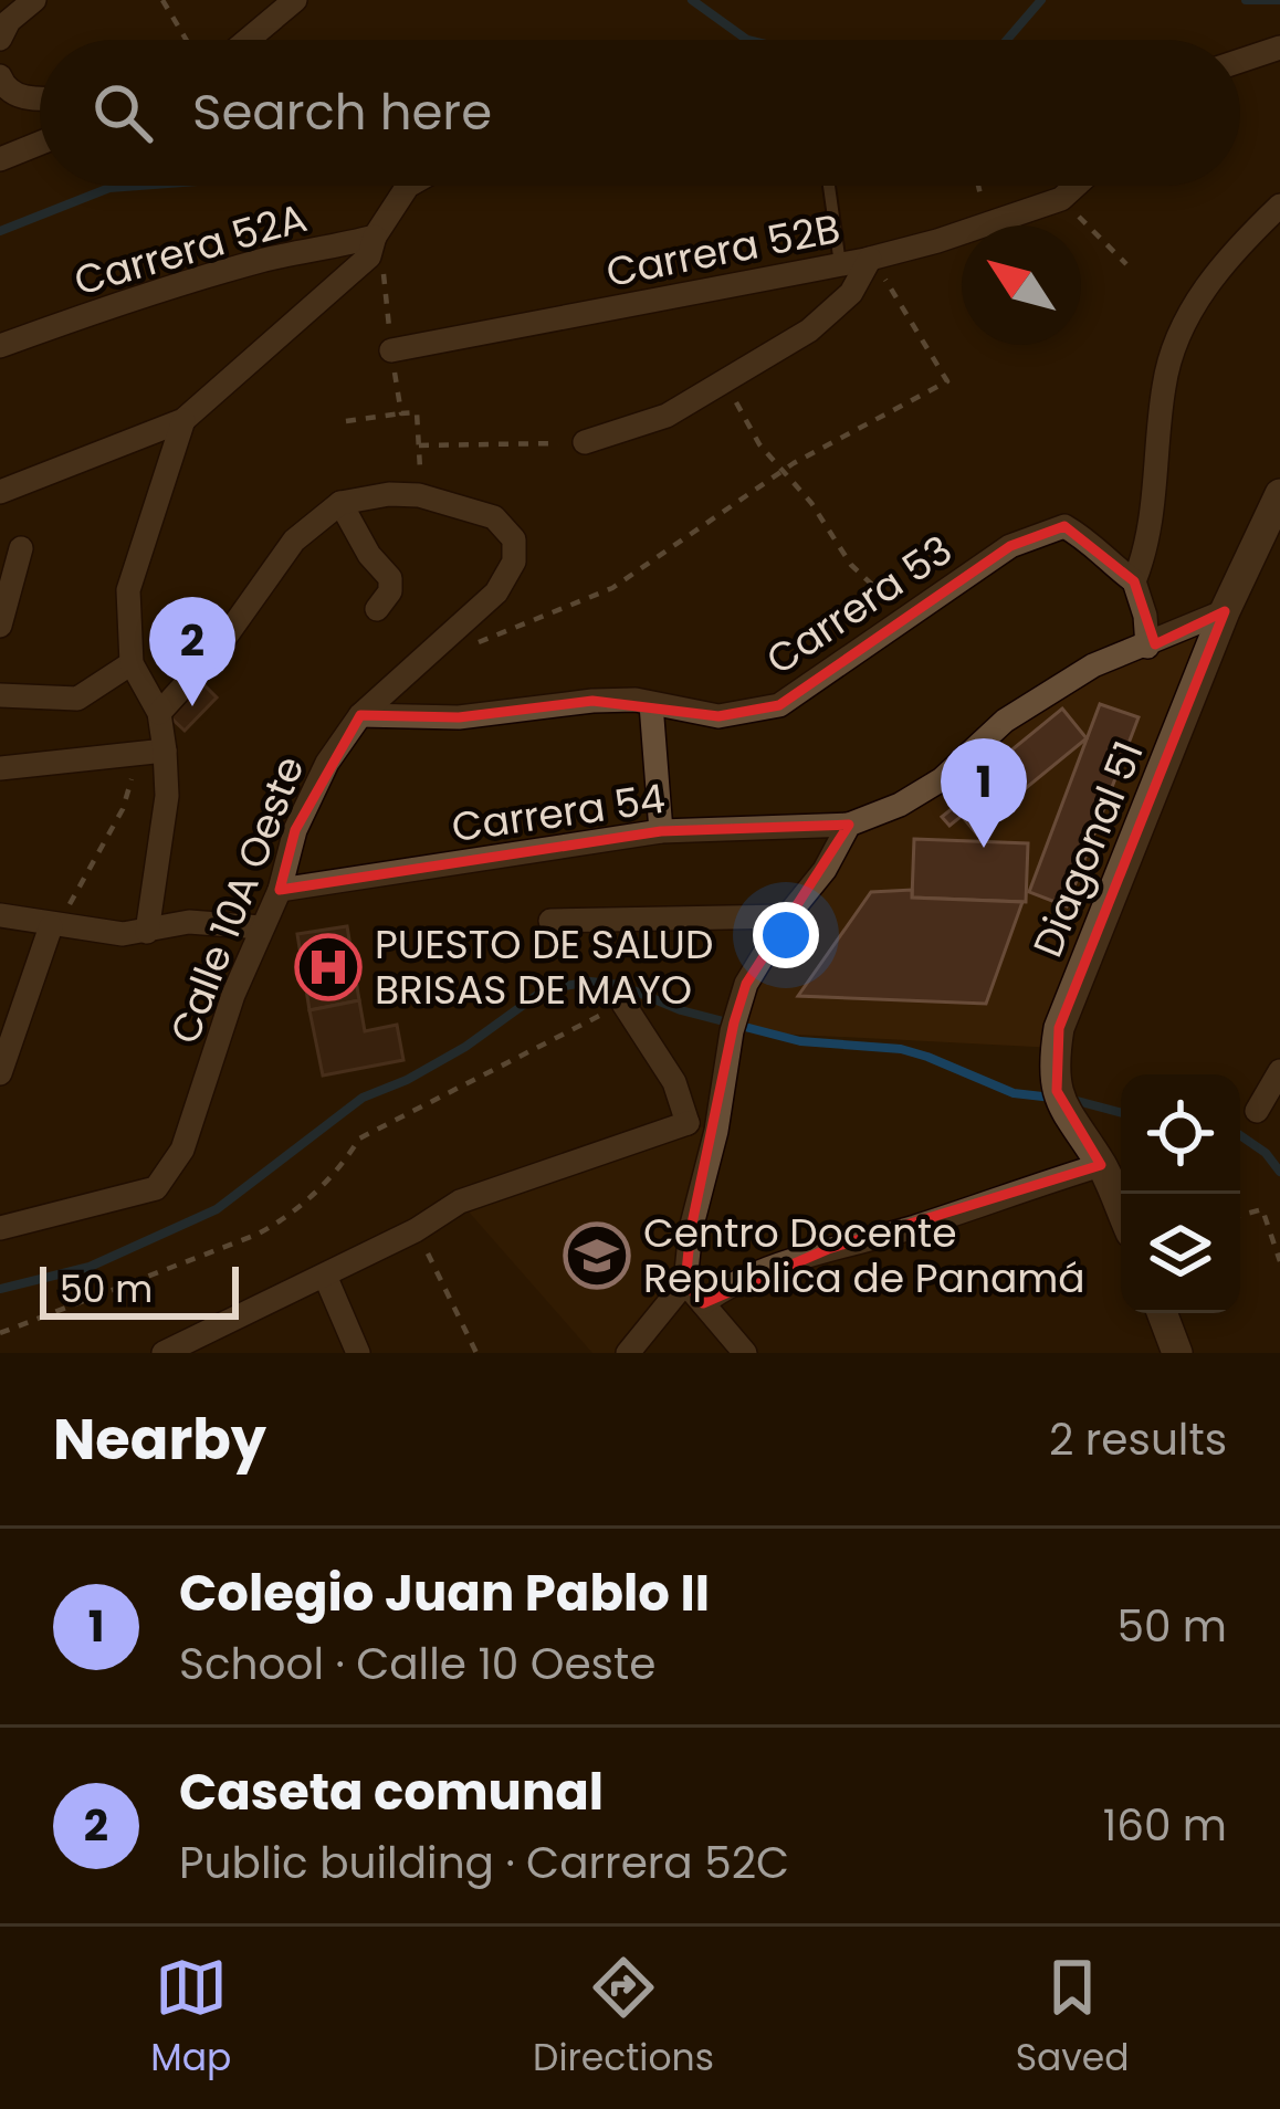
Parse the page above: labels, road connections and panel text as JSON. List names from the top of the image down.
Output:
{
  "streets": {
    "street": [
      "Carrera 52A",
      "Carrera 52B",
      "Carrera 53",
      "Carrera 54",
      "Diagonal 51",
      "Calle 10A Oeste"
    ]
  },
  "crossings": [
    ["Carrera 53", "Calle 10A Oeste"],
    ["Carrera 54", "Calle 10A Oeste"]
  ],
  "places": {
    "hospital": ["PUESTO DE SALUD BRISAS DE MAYO"],
    "school or university": ["Centro Docente Republica de Panamá"]
  },
  "scale_bar": "50 m",
  "north": "top left",
  "page": {
    "search": "Search here",
    "pins": ["2", "1"],
    "scale": "50 m",
    "heading": ["Nearby", "2 results"],
    "list": [
      {
        "mark": "1",
        "name": "Colegio Juan Pablo II",
        "note": "School · Calle 10 Oeste",
        "value": "50 m"
      },
      {
        "mark": "2",
        "name": "Caseta comunal",
        "note": "Public building · Carrera 52C",
        "value": "160 m"
      }
    ],
    "nav": ["Map", "Directions", "Saved"]
  }
}
